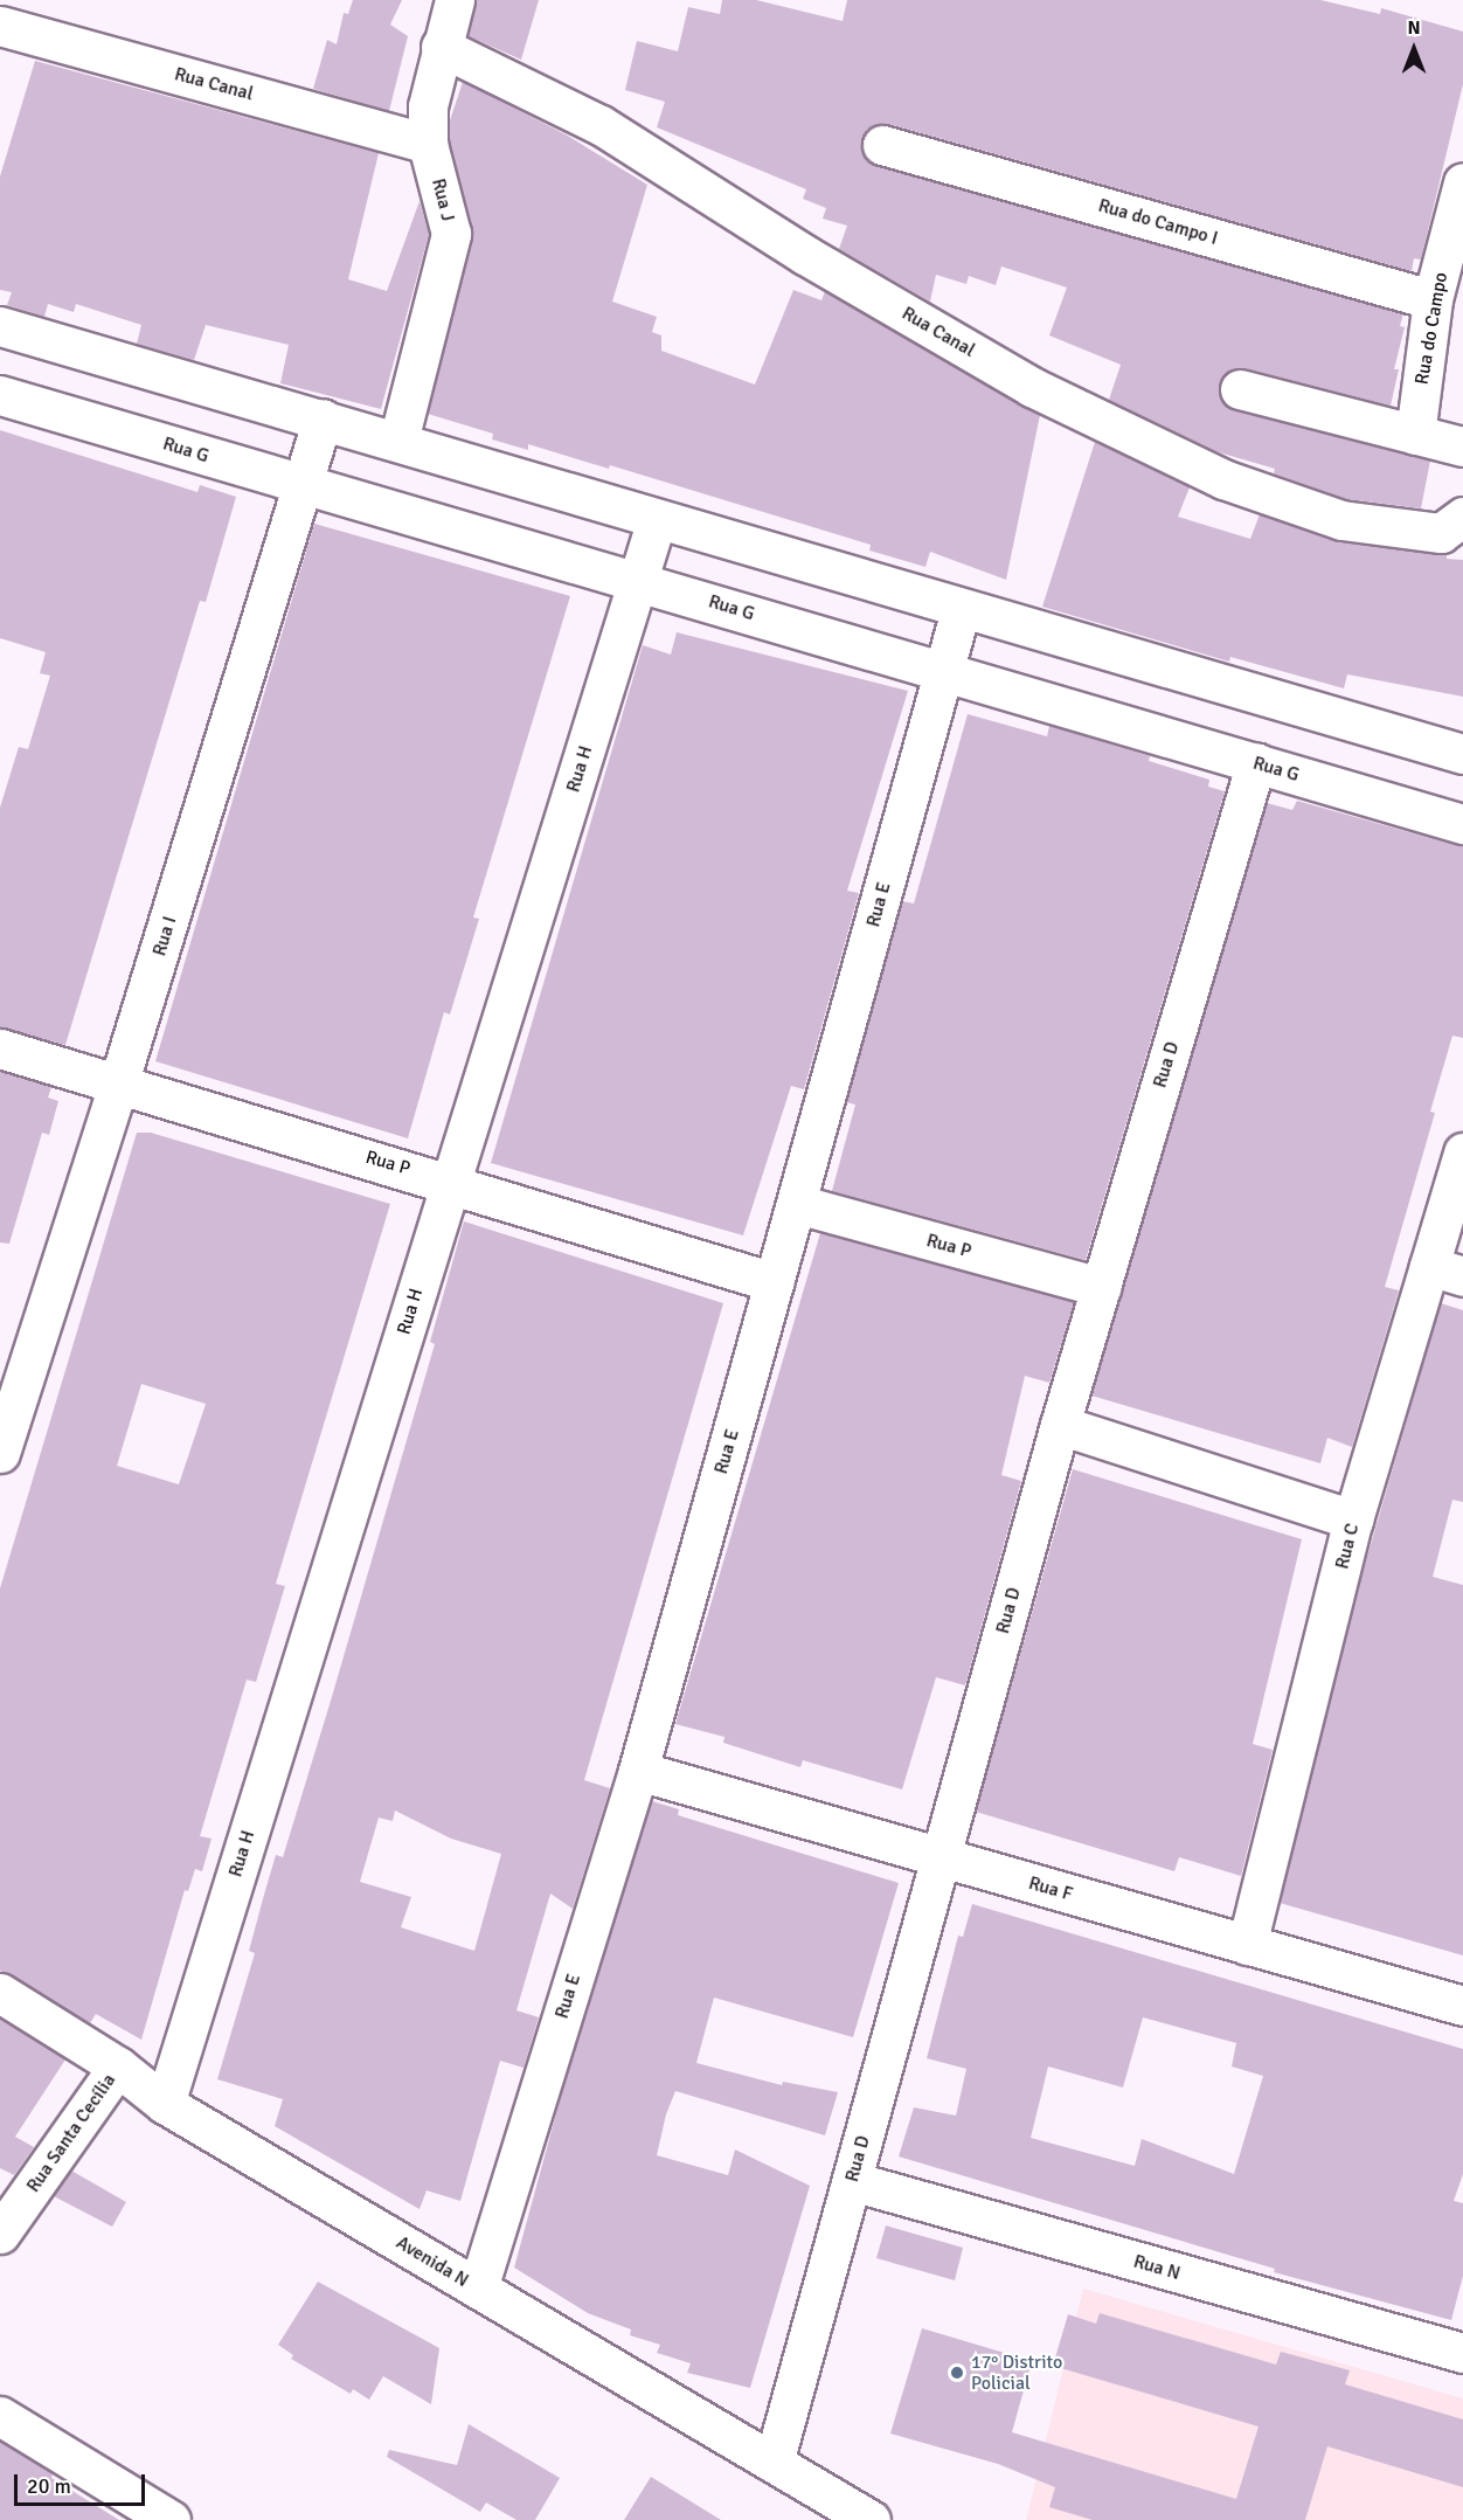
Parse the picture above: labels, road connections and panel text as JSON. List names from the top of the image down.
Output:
{
  "streets": {
    "street": [
      "Rua Canal",
      "Rua J",
      "Rua do Campo I",
      "Rua do Campo",
      "Rua G",
      "Rua H",
      "Rua E",
      "Rua I",
      "Rua D",
      "Rua P",
      "Rua C",
      "Rua F",
      "Rua Santa Cecília",
      "Avenida N",
      "Rua N"
    ]
  },
  "crossings": [
    ["Rua Canal", "Rua J"],
    ["Rua do Campo I", "Rua do Campo"],
    ["Rua G", "Rua H"],
    ["Rua G", "Rua E"],
    ["Rua G", "Rua I"],
    ["Rua G", "Rua D"],
    ["Rua H", "Rua P"],
    ["Rua H", "Avenida N"],
    ["Rua E", "Rua P"],
    ["Rua E", "Rua F"],
    ["Rua E", "Avenida N"],
    ["Rua I", "Rua P"],
    ["Rua D", "Rua P"],
    ["Rua D", "Rua F"],
    ["Rua D", "Avenida N"],
    ["Rua D", "Rua N"],
    ["Rua C", "Rua F"],
    ["Rua Santa Cecília", "Avenida N"]
  ],
  "places": ["17° Distrito Policial"],
  "scale_bar": "20 m",
  "north": "top"
}
